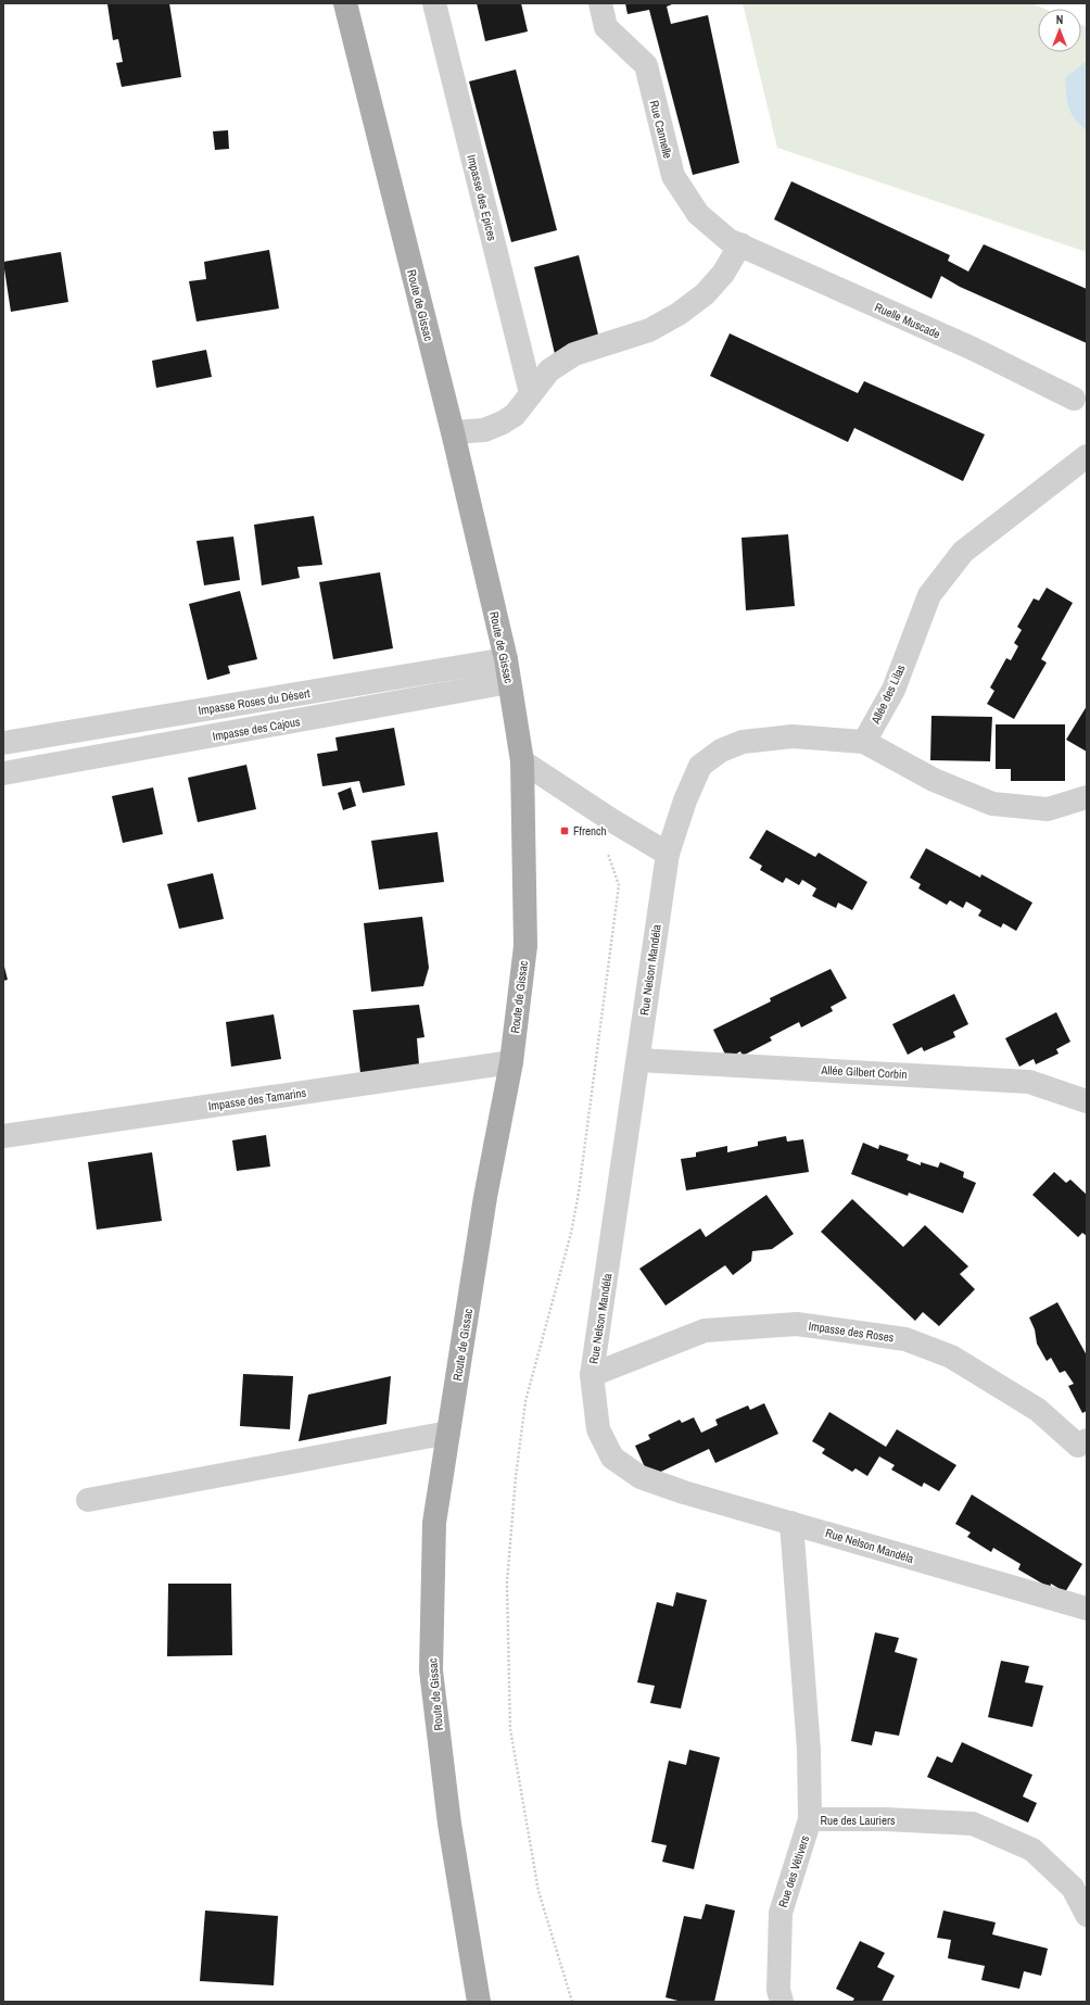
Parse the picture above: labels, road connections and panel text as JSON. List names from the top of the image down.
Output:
{
  "streets": {
    "main road": ["Route de Gissac"],
    "street": [
      "Rue Cannelle",
      "Impasse des Epices",
      "Ruelle Muscade",
      "Allée des Lilas",
      "Impasse Roses du Désert",
      "Impasse des Cajous",
      "Rue Nelson Mandéla",
      "Allée Gilbert Corbin",
      "Impasse des Tamarins",
      "Impasse des Roses",
      "Rue des Lauriers",
      "Rue des Vétivers"
    ]
  },
  "crossings": [
    ["Rue Cannelle", "Ruelle Muscade"],
    ["Route de Gissac", "Impasse Roses du Désert"],
    ["Route de Gissac", "Impasse des Cajous"],
    ["Route de Gissac", "Impasse des Tamarins"],
    ["Impasse Roses du Désert", "Impasse des Cajous"],
    ["Rue Nelson Mandéla", "Allée Gilbert Corbin"],
    ["Rue Nelson Mandéla", "Impasse des Roses"],
    ["Rue Nelson Mandéla", "Rue des Lauriers"],
    ["Rue des Lauriers", "Rue des Vétivers"]
  ],
  "places": {
    "transit": ["Ffrench"]
  },
  "north": "top"
}
